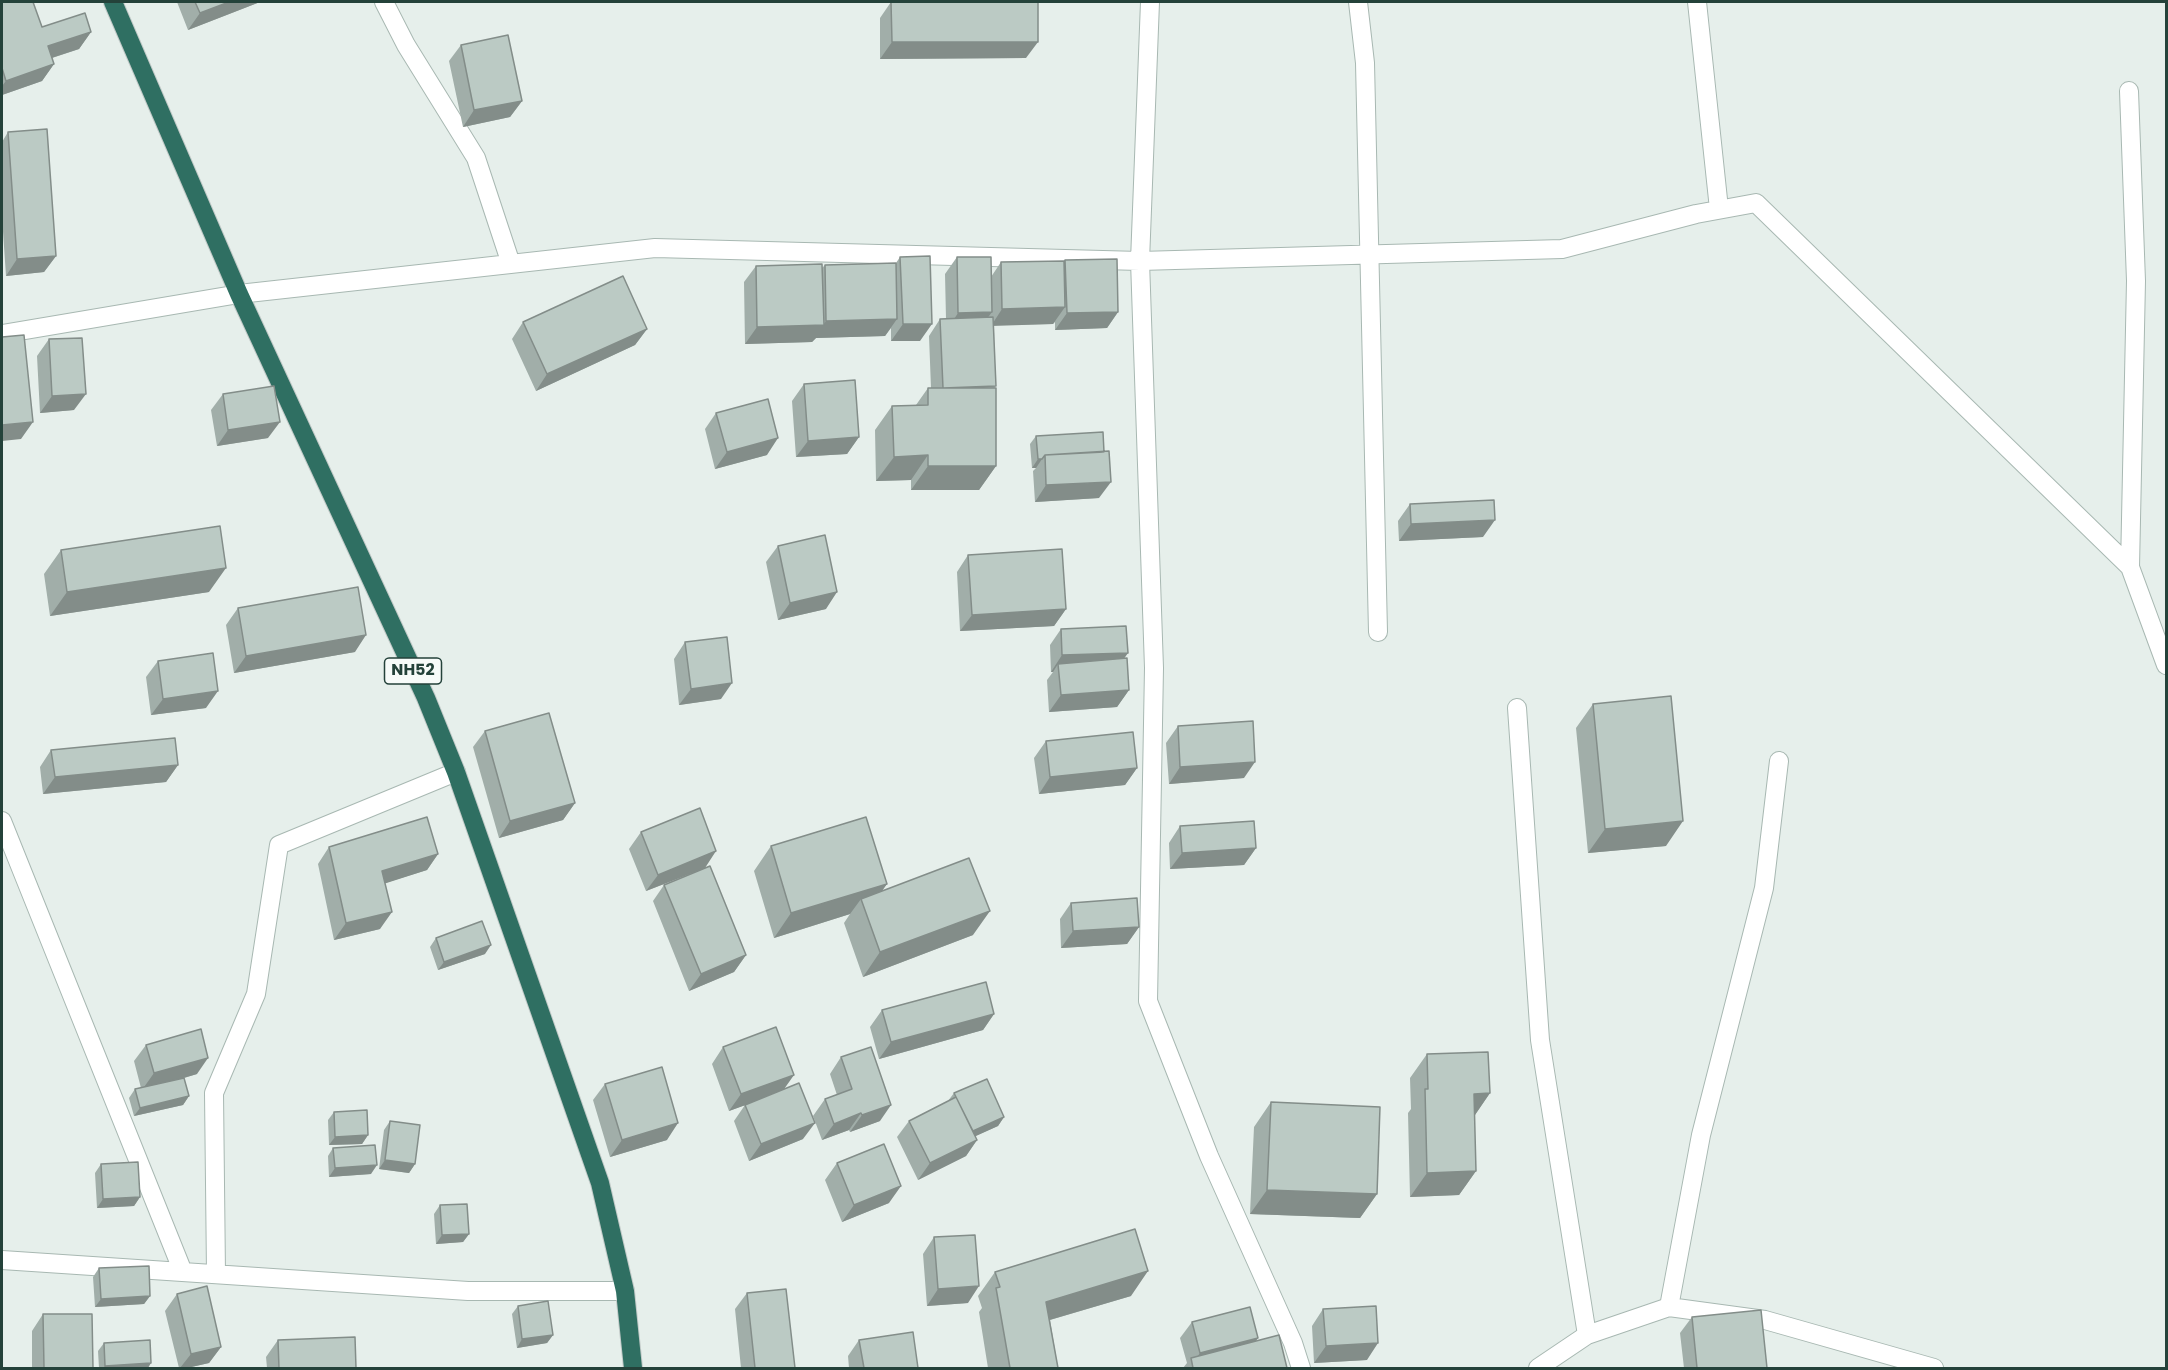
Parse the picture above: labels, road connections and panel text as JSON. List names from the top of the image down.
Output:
{
  "streets": {
    "highway": ["NH52"]
  }
}
